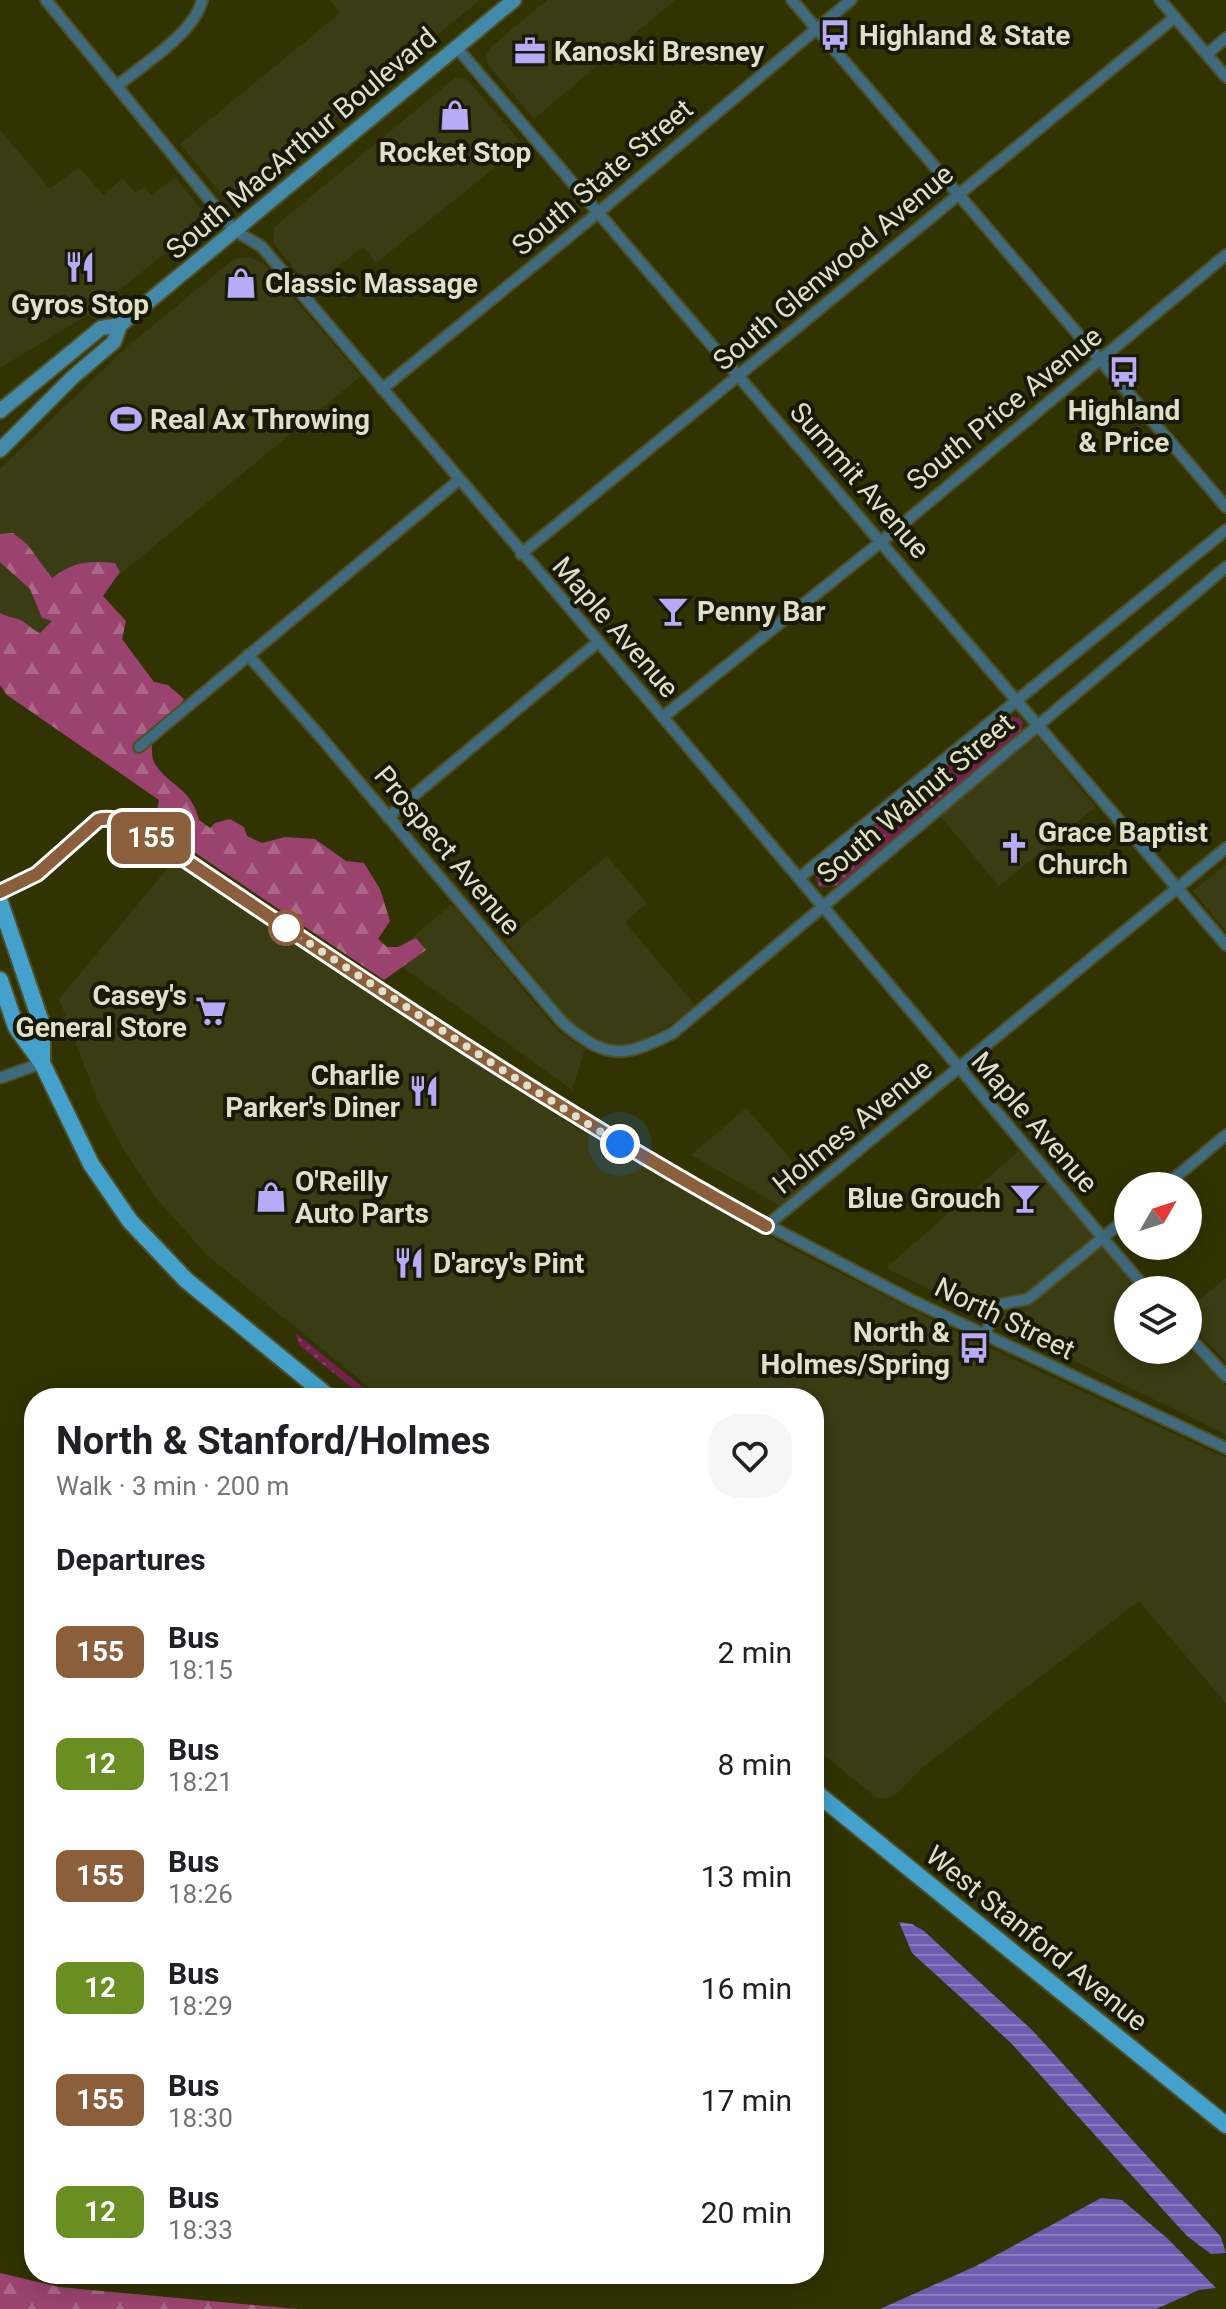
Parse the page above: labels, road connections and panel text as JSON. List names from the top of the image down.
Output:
{
  "streets": {
    "main road": ["South MacArthur Boulevard", "West Stanford Avenue"],
    "street": [
      "South State Street",
      "South Glenwood Avenue",
      "South Price Avenue",
      "Summit Avenue",
      "Maple Avenue",
      "South Walnut Street",
      "Prospect Avenue",
      "Holmes Avenue",
      "North Street"
    ]
  },
  "crossings": [
    ["South MacArthur Boulevard", "Summit Avenue"],
    ["South MacArthur Boulevard", "Maple Avenue"],
    ["South State Street", "Summit Avenue"],
    ["South State Street", "Maple Avenue"],
    ["South Glenwood Avenue", "Summit Avenue"],
    ["South Glenwood Avenue", "Maple Avenue"],
    ["South Price Avenue", "Summit Avenue"],
    ["South Price Avenue", "Maple Avenue"],
    ["Summit Avenue", "South Walnut Street"],
    ["Summit Avenue", "Holmes Avenue"],
    ["Maple Avenue", "South Walnut Street"],
    ["Maple Avenue", "Holmes Avenue"],
    ["South Walnut Street", "Prospect Avenue"],
    ["Holmes Avenue", "North Street"]
  ],
  "places": {
    "bus stop": ["Highland & State", "Highland & Price", "North & Holmes/Spring"],
    "office": ["Kanoski Bresney"],
    "shop": ["Rocket Stop", "Classic Massage", "O'Reilly Auto Parts"],
    "restaurant": ["Gyros Stop", "Charlie Parker's Diner", "D'arcy's Pint"],
    "sports": ["Real Ax Throwing"],
    "bar": ["Penny Bar", "Blue Grouch"],
    "church": ["Grace Baptist Church"],
    "supermarket": ["Casey's General Store"]
  },
  "lines": ["bus line 155"],
  "north": "top right",
  "page": {
    "on_map": "155",
    "heading": [
      ["North & Stanford/Holmes", "Walk · 3 min · 200 m"],
      "Departures"
    ],
    "list": [
      {
        "mark": "155",
        "name": "Bus",
        "note": "18:15",
        "value": "2 min"
      },
      {
        "mark": "12",
        "name": "Bus",
        "note": "18:21",
        "value": "8 min"
      },
      {
        "mark": "155",
        "name": "Bus",
        "note": "18:26",
        "value": "13 min"
      },
      {
        "mark": "12",
        "name": "Bus",
        "note": "18:29",
        "value": "16 min"
      },
      {
        "mark": "155",
        "name": "Bus",
        "note": "18:30",
        "value": "17 min"
      },
      {
        "mark": "12",
        "name": "Bus",
        "note": "18:33",
        "value": "20 min"
      }
    ]
  }
}
